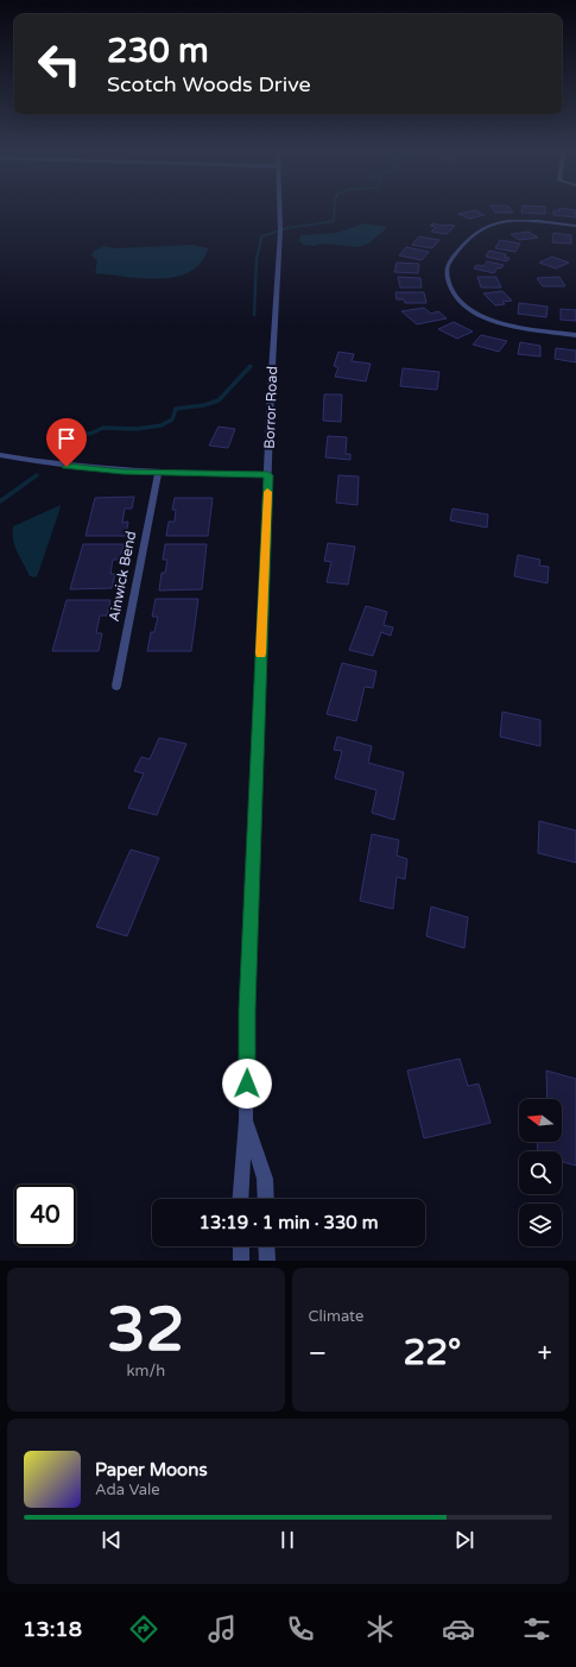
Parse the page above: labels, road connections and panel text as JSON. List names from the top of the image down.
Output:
{
  "streets": {
    "street": ["Borror Road", "Ainwick Bend"]
  },
  "north": "left",
  "page": {
    "turn": ["230 m", "Scotch Woods Drive"],
    "limit": "40",
    "trip": "13:19 · 1 min · 330 m",
    "tile": [
      ["32", "km/h"],
      "Climate"
    ],
    "heat": ["−", "22°", "+"],
    "song": ["Paper Moons", "Ada Vale"],
    "tabs": "13:18"
  }
}
